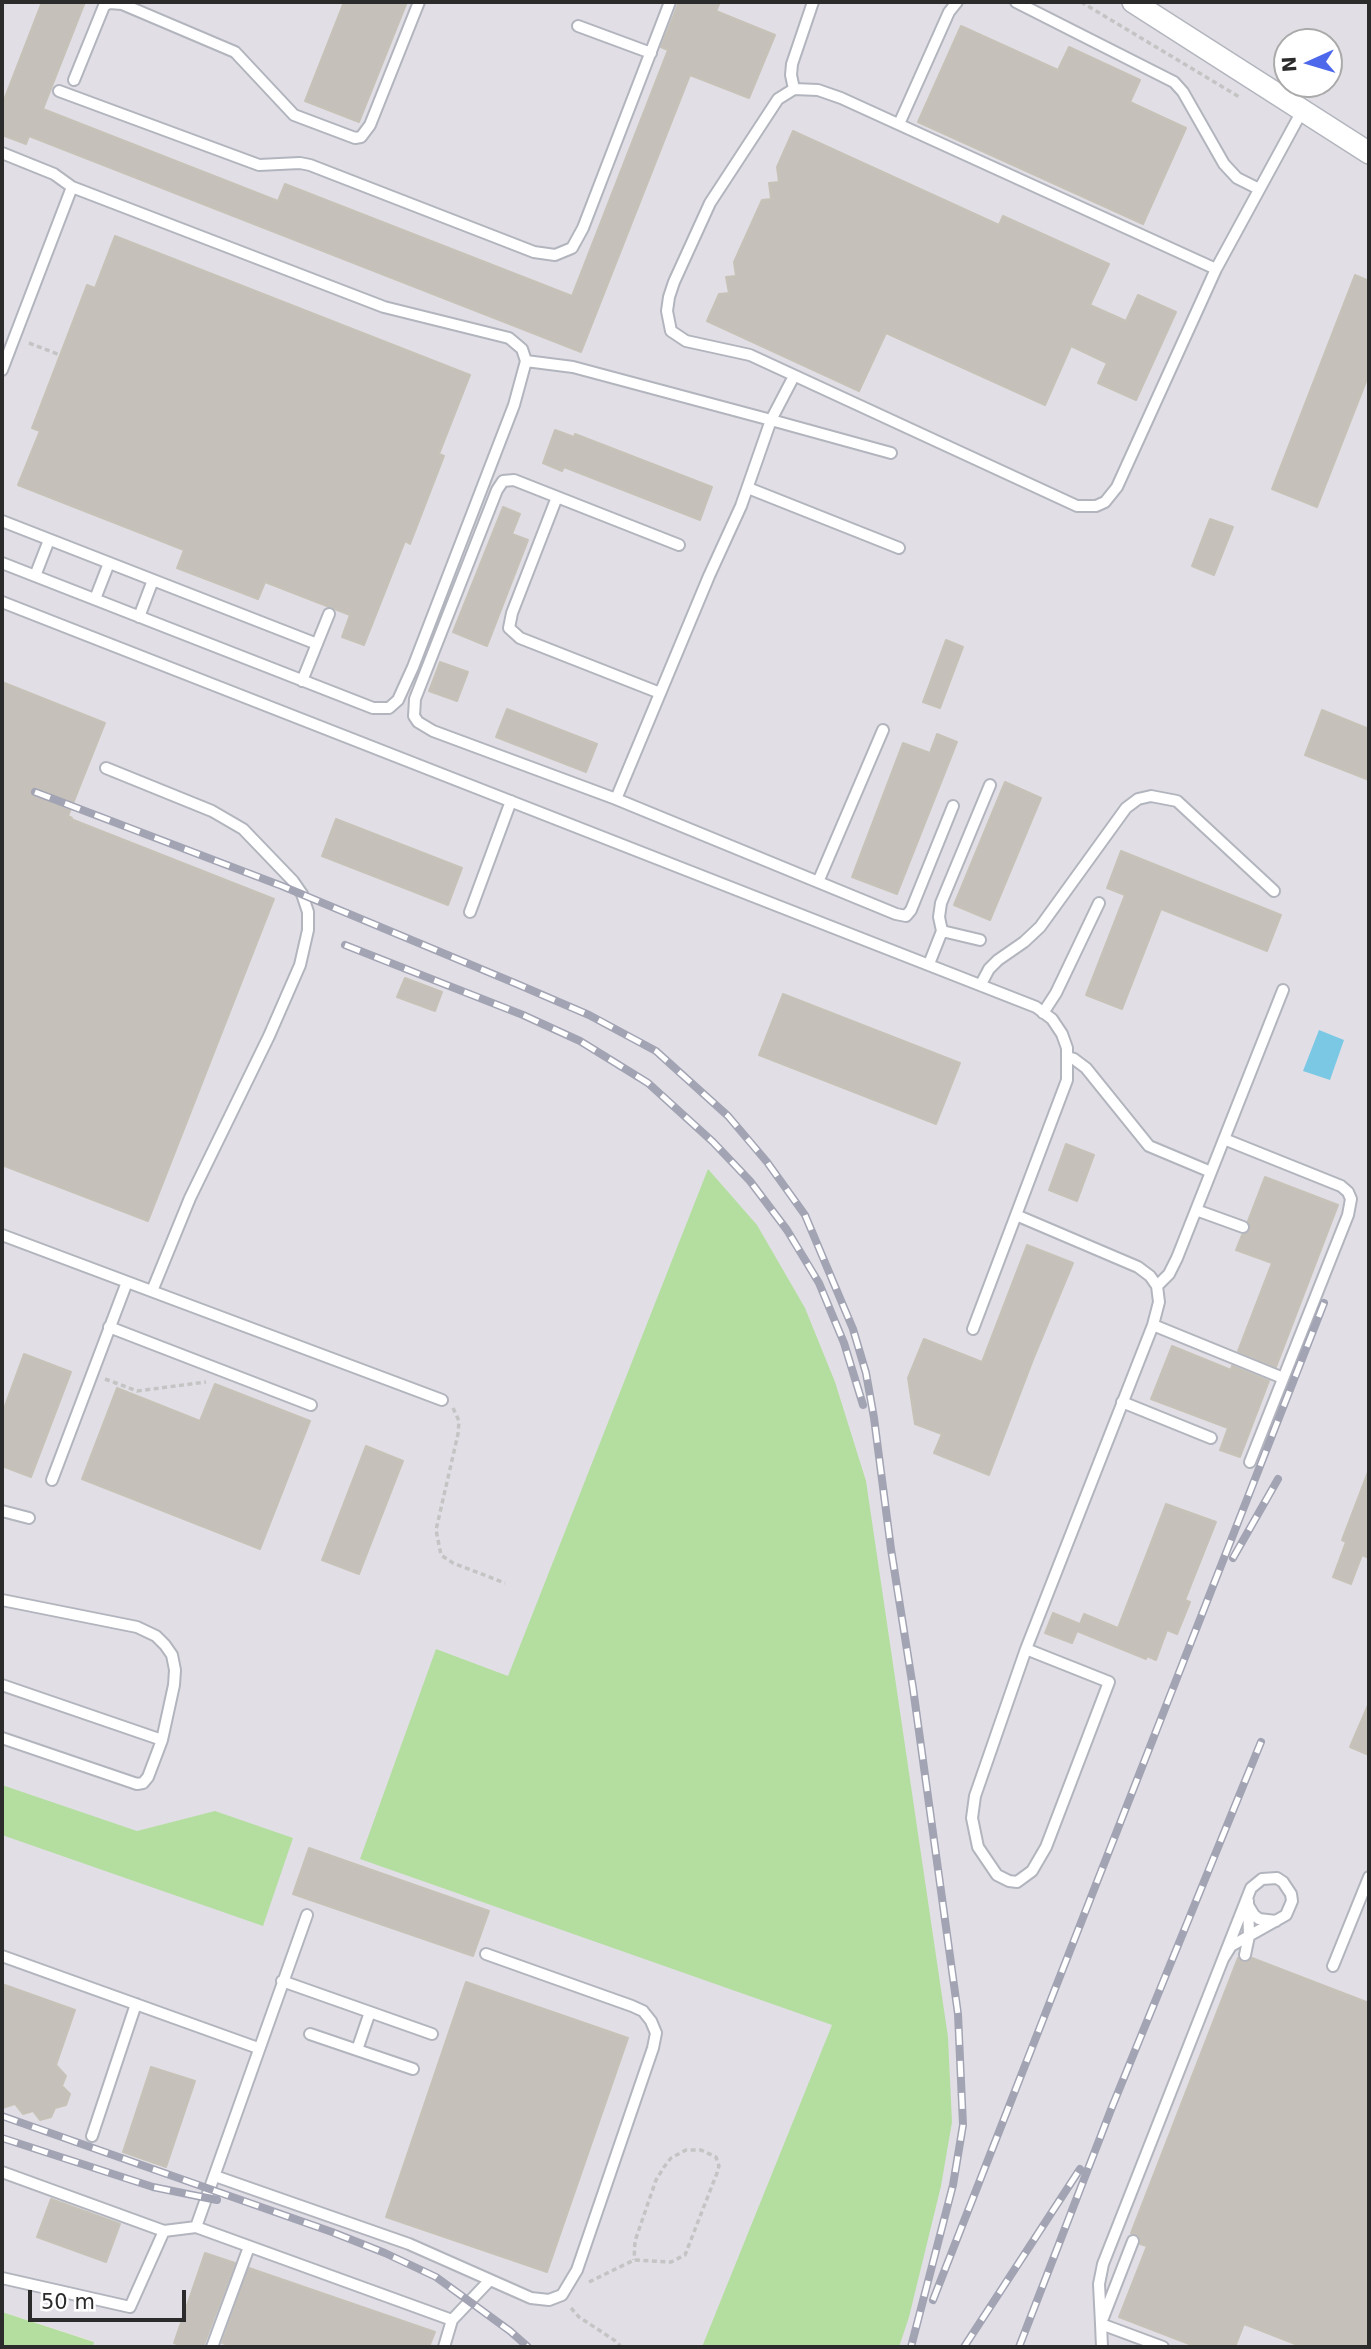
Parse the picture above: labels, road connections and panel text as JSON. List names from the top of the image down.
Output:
{
  "scale_bar": "50 m",
  "north": "left"
}
